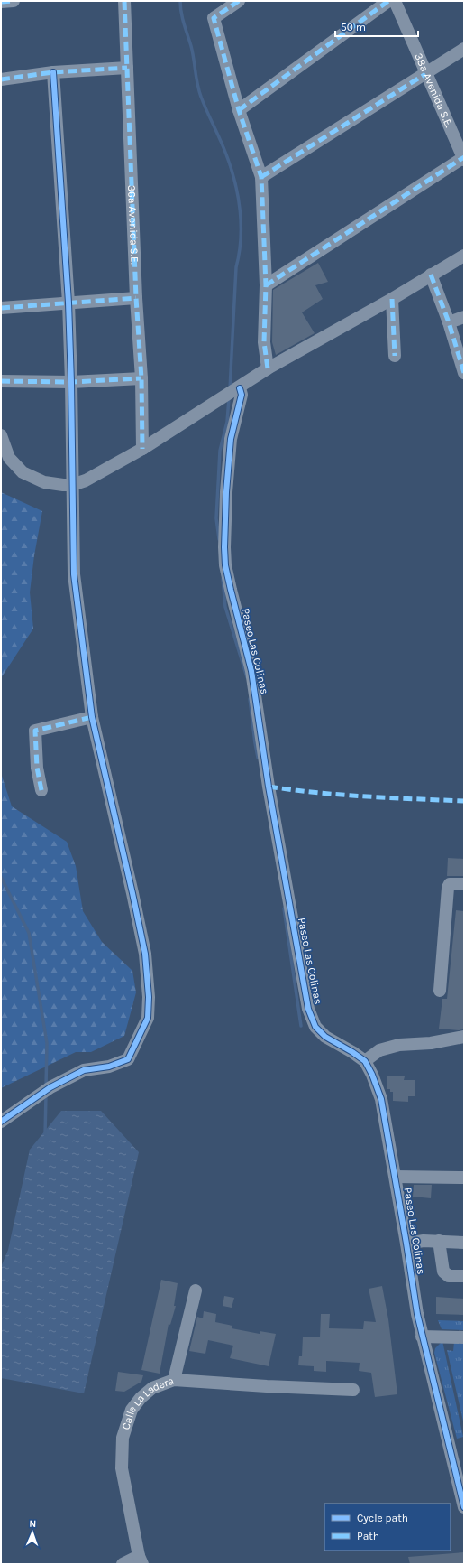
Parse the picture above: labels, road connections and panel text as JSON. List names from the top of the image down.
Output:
{
  "streets": {
    "street": [
      "38a Avenida S.E.",
      "36a Avenida S.E.",
      "Paseo Las Colinas",
      "Calle La Ladera"
    ]
  },
  "legend": ["Cycle path", "Path"],
  "scale_bar": "50 m",
  "north": "top"
}
